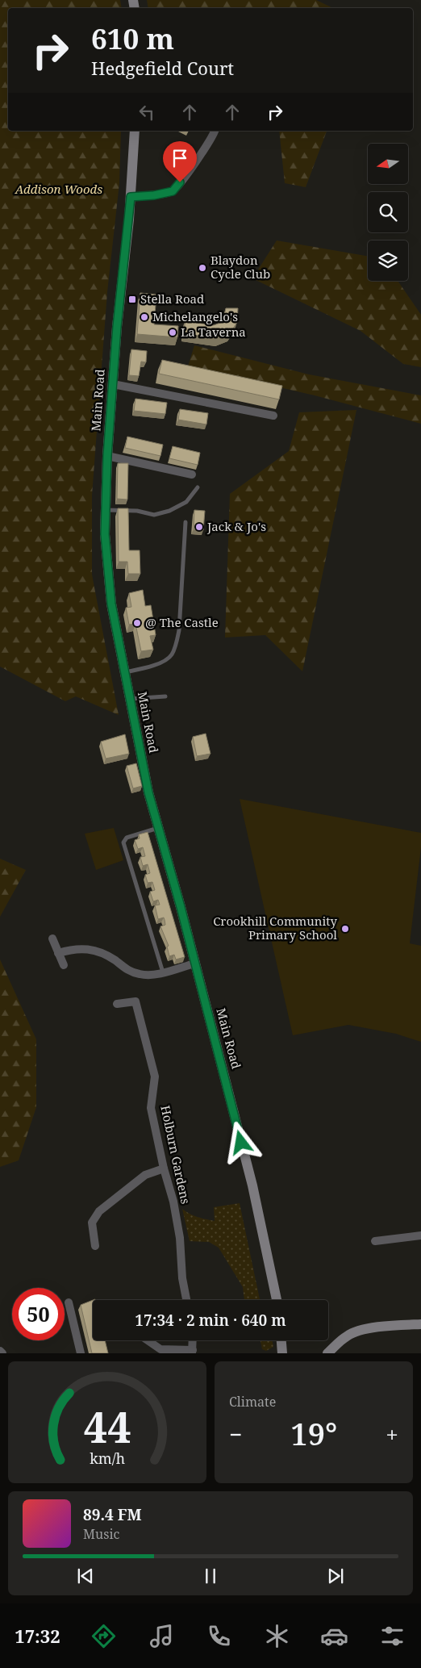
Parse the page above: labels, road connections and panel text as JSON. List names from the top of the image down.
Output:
{
  "streets": {
    "main road": ["Main Road"],
    "street": ["Holburn Gardens"]
  },
  "parks": ["Addison Woods"],
  "places": {
    "other": [
      "Blaydon Cycle Club",
      "Michelangelo's",
      "La Taverna",
      "Jack & Jo's",
      "@ The Castle",
      "Crookhill Community Primary School"
    ],
    "transit": ["Stella Road"]
  },
  "north": "left",
  "page": {
    "turn": ["610 m", "Hedgefield Court"],
    "limit": "50",
    "trip": "17:34 · 2 min · 640 m",
    "tile": "Climate",
    "heat": ["−", "19°", "+"],
    "song": ["89.4 FM", "Music"],
    "tabs": "17:32",
    "gauge": ["44", "km/h"]
  }
}
